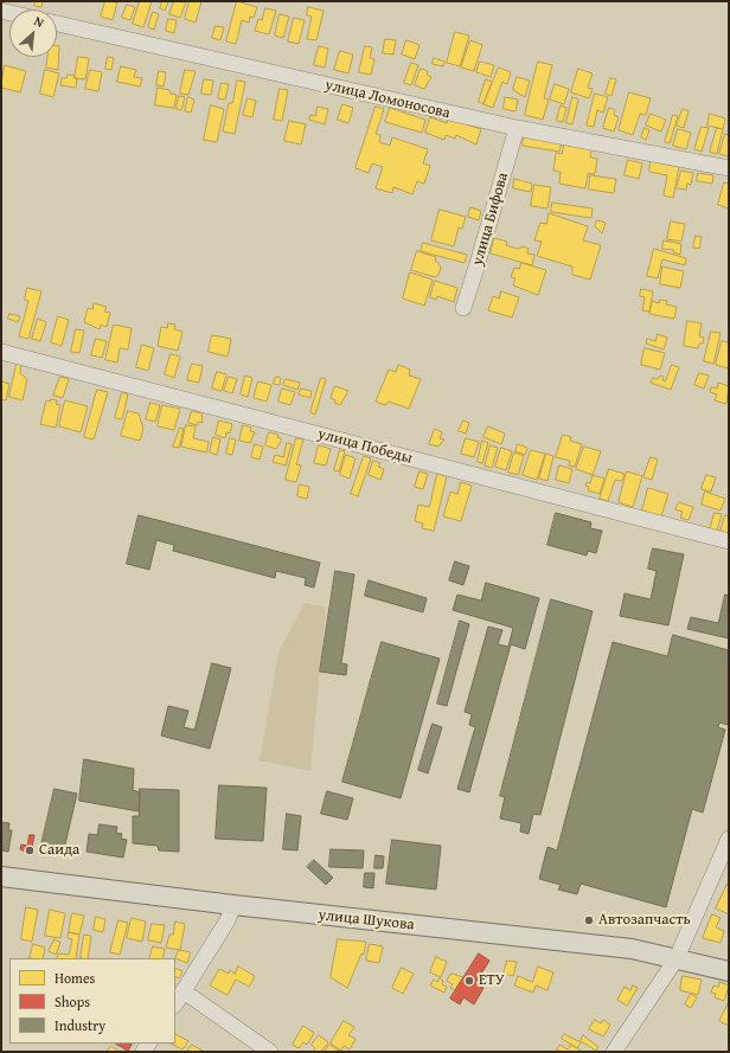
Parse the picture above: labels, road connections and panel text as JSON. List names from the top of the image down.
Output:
{
  "streets": {
    "main road": ["улица Шукова"],
    "street": ["улица Ломоносова", "улица Бифова", "улица Победы"]
  },
  "crossings": [
    ["улица Ломоносова", "улица Бифова"]
  ],
  "places": ["Саида", "Автозапчасть", "ЕТУ"],
  "legend": ["Homes", "Shops", "Industry"],
  "north": "top right"
}
